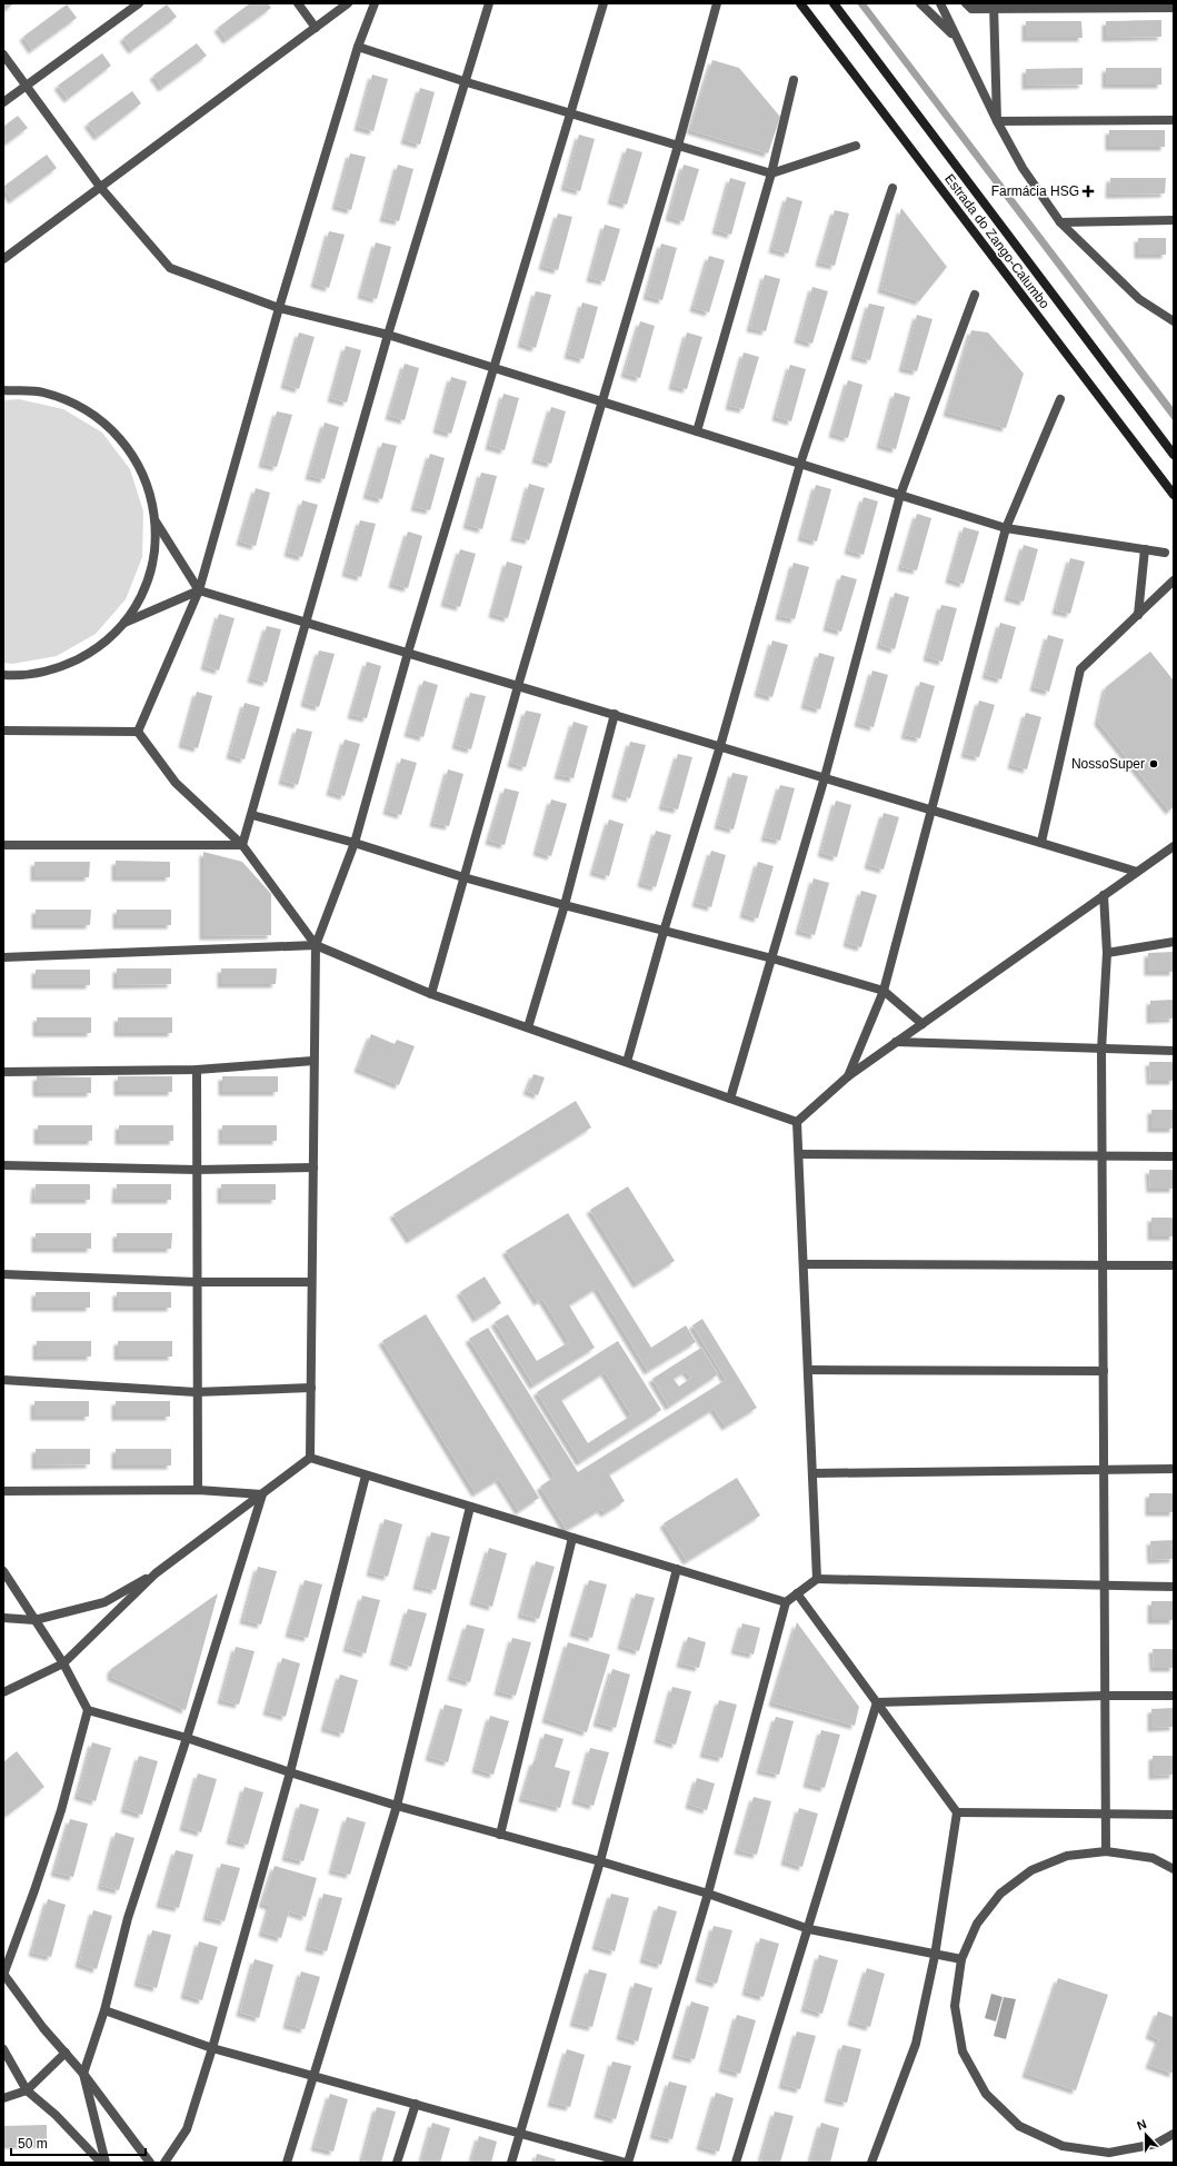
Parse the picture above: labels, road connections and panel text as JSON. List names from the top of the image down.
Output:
{
  "streets": {
    "main road": ["Estrada do Zango-Calumbo"]
  },
  "places": {
    "health": ["Farmácia HSG"],
    "other": ["NossoSuper"]
  },
  "scale_bar": "50 m",
  "north": "top"
}
